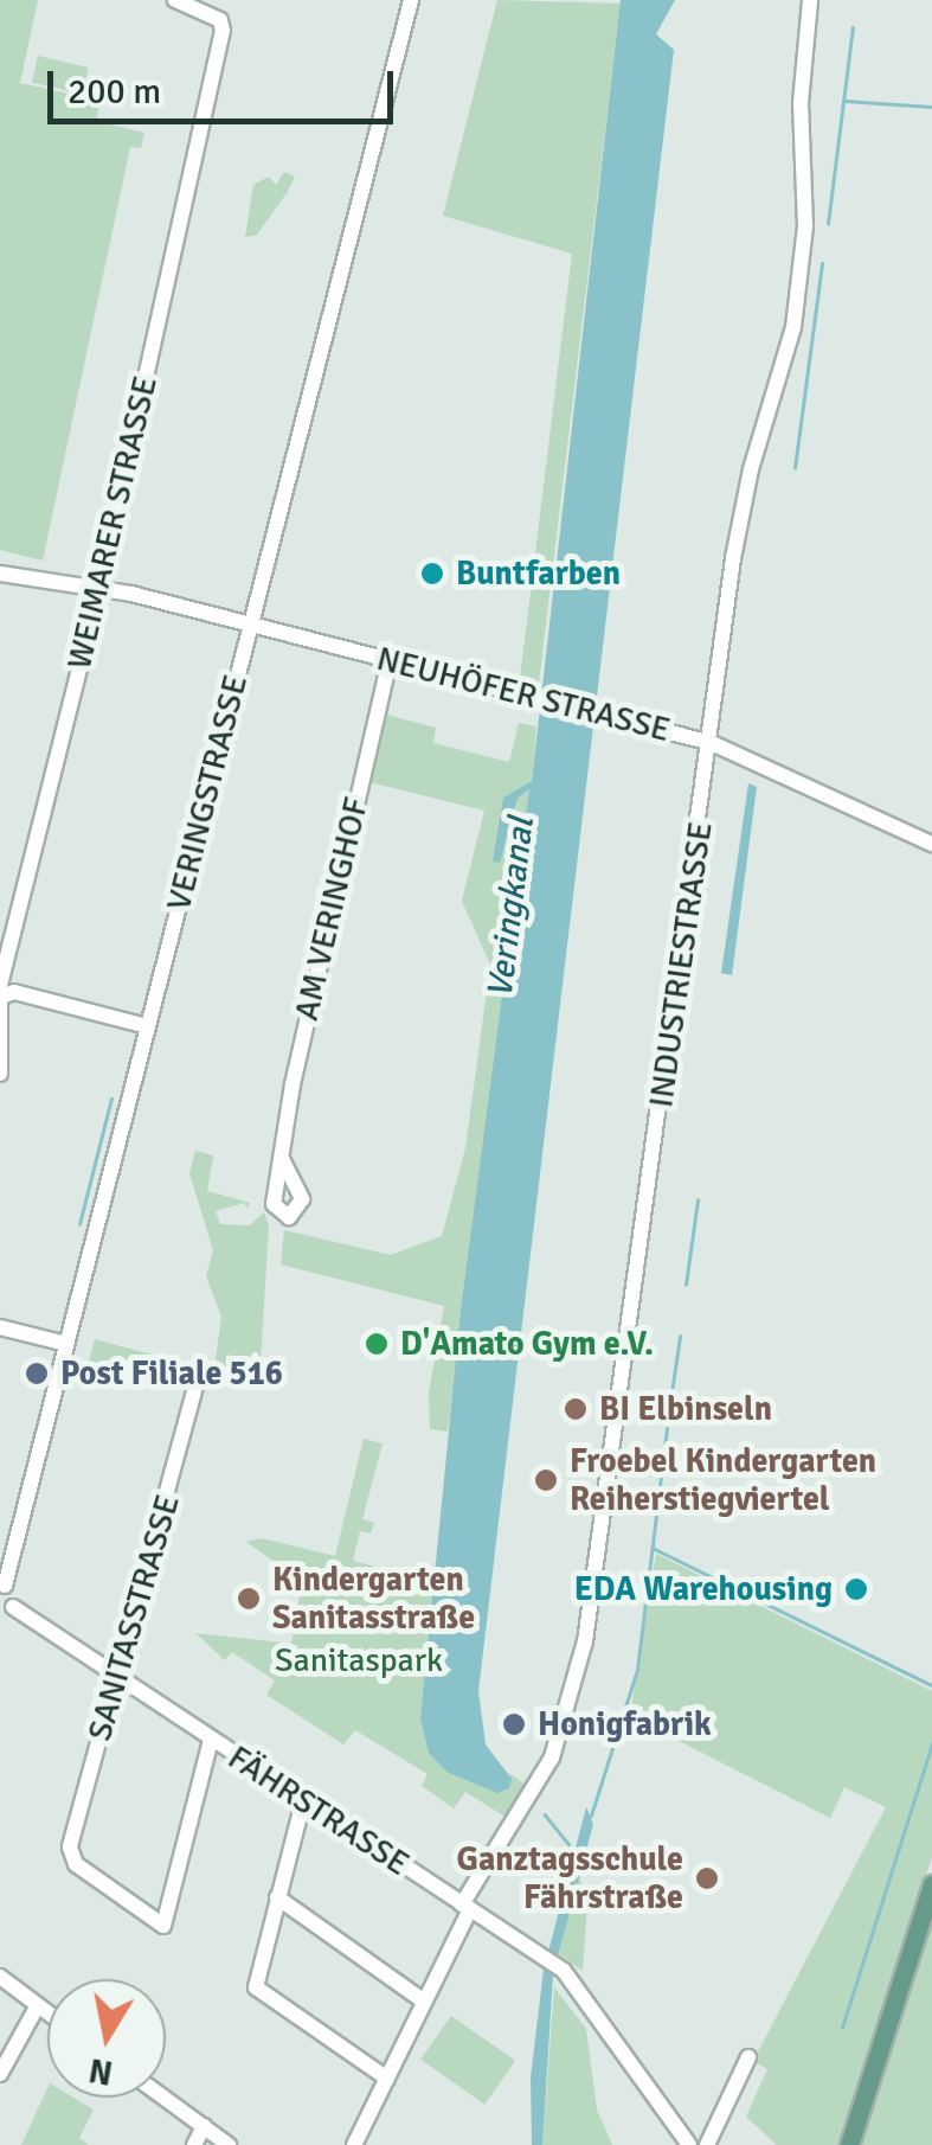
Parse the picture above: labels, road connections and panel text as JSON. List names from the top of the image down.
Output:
{
  "streets": {
    "street": [
      "WEIMARER STRASSE",
      "NEUHÖFER STRASSE",
      "VERINGSTRASSE",
      "AM VERINGHOF",
      "INDUSTRIESTRASSE",
      "SANITASSTRASSE",
      "FÄHRSTRASSE"
    ]
  },
  "crossings": [
    ["WEIMARER STRASSE", "NEUHÖFER STRASSE"],
    ["NEUHÖFER STRASSE", "VERINGSTRASSE"],
    ["NEUHÖFER STRASSE", "AM VERINGHOF"],
    ["NEUHÖFER STRASSE", "INDUSTRIESTRASSE"],
    ["INDUSTRIESTRASSE", "FÄHRSTRASSE"],
    ["SANITASSTRASSE", "FÄHRSTRASSE"]
  ],
  "water": ["Veringkanal"],
  "parks": ["Sanitaspark"],
  "places": [
    "Buntfarben",
    "D'Amato Gym e.V.",
    "Post Filiale 516",
    "BI Elbinseln",
    "Froebel Kindergarten Reiherstiegviertel",
    "EDA Warehousing",
    "Kindergarten Sanitasstraße",
    "Honigfabrik",
    "Ganztagsschule Fährstraße"
  ],
  "scale_bar": "200 m",
  "north": "bottom"
}
